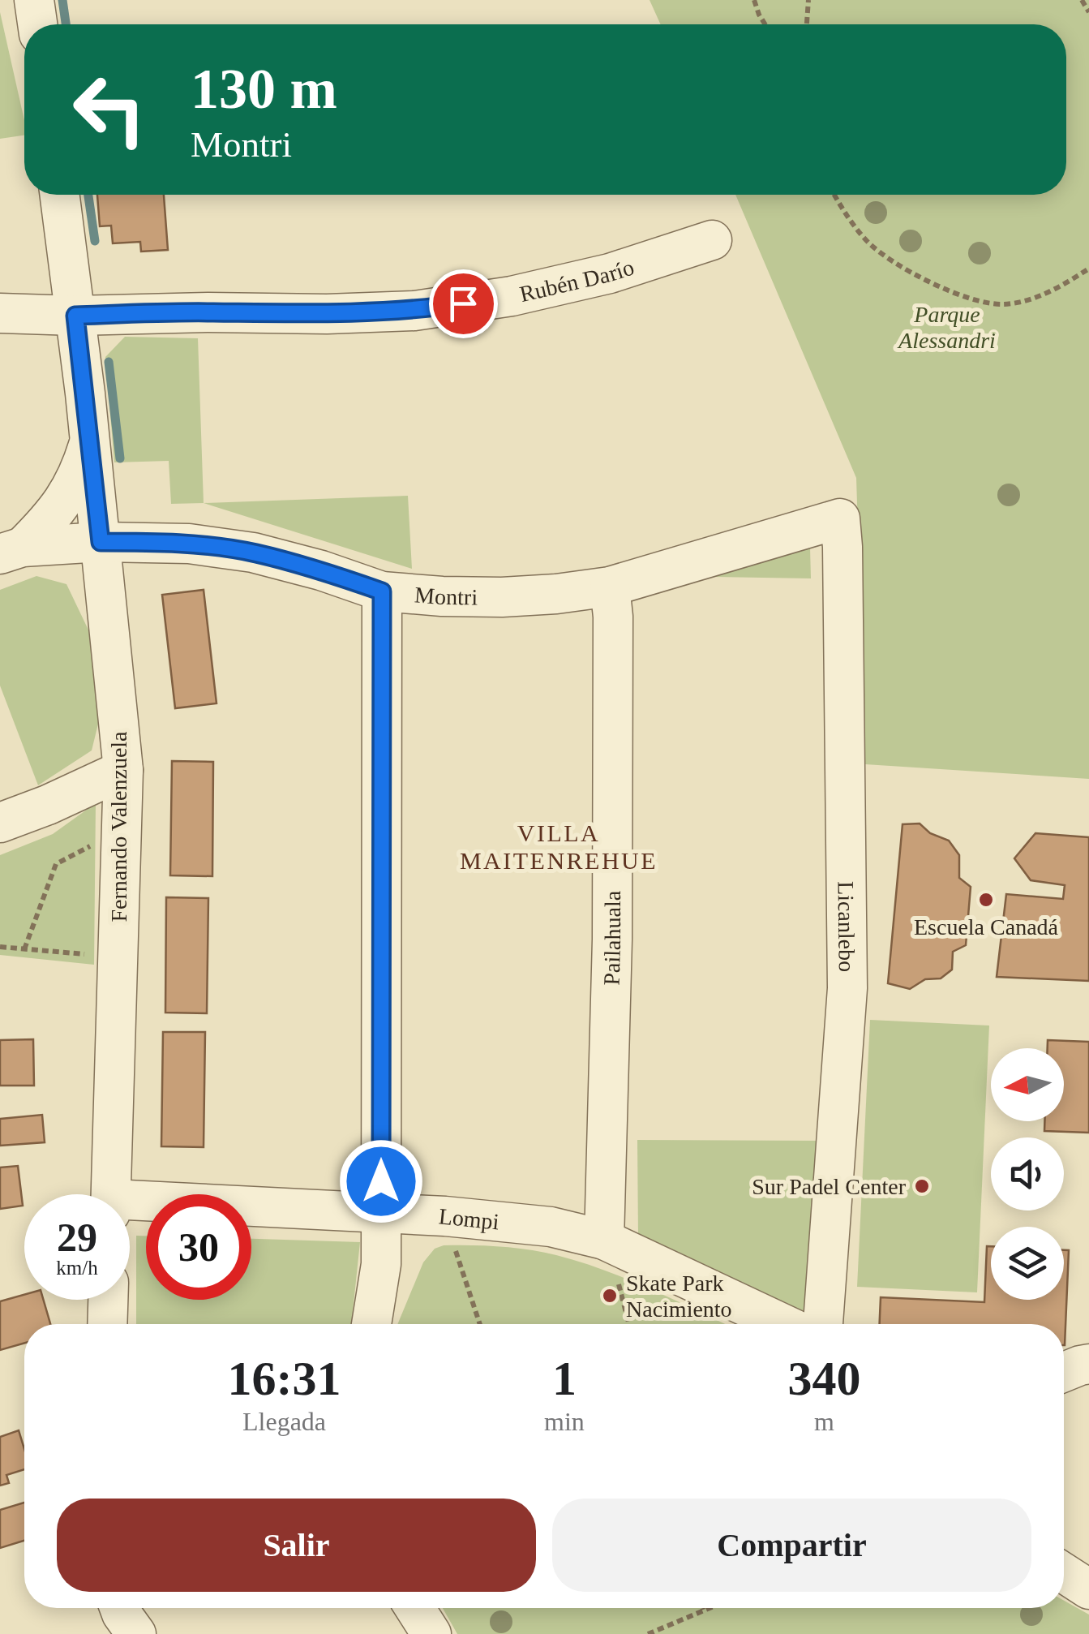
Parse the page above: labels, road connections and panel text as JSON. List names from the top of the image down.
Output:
{
  "streets": {
    "street": [
      "Rubén Darío",
      "Montri",
      "Fernando Valenzuela",
      "Licanlebo",
      "Pailahuala",
      "Lompi"
    ]
  },
  "crossings": [
    ["Rubén Darío", "Fernando Valenzuela"],
    ["Montri", "Fernando Valenzuela"],
    ["Montri", "Licanlebo"],
    ["Montri", "Pailahuala"],
    ["Pailahuala", "Lompi"]
  ],
  "districts": ["VILLA MAITENREHUE"],
  "parks": ["Parque Alessandri"],
  "places": ["Escuela Canadá", "Sur Padel Center", "Skate Park Nacimiento"],
  "north": "left",
  "page": {
    "turn": ["130 m", "Montri"],
    "speed": "29 km/h",
    "limit": "30",
    "eta": [
      "16:31",
      "Llegada",
      "1",
      "min",
      "340",
      "m"
    ],
    "buttons": ["Salir", "Compartir"]
  }
}
